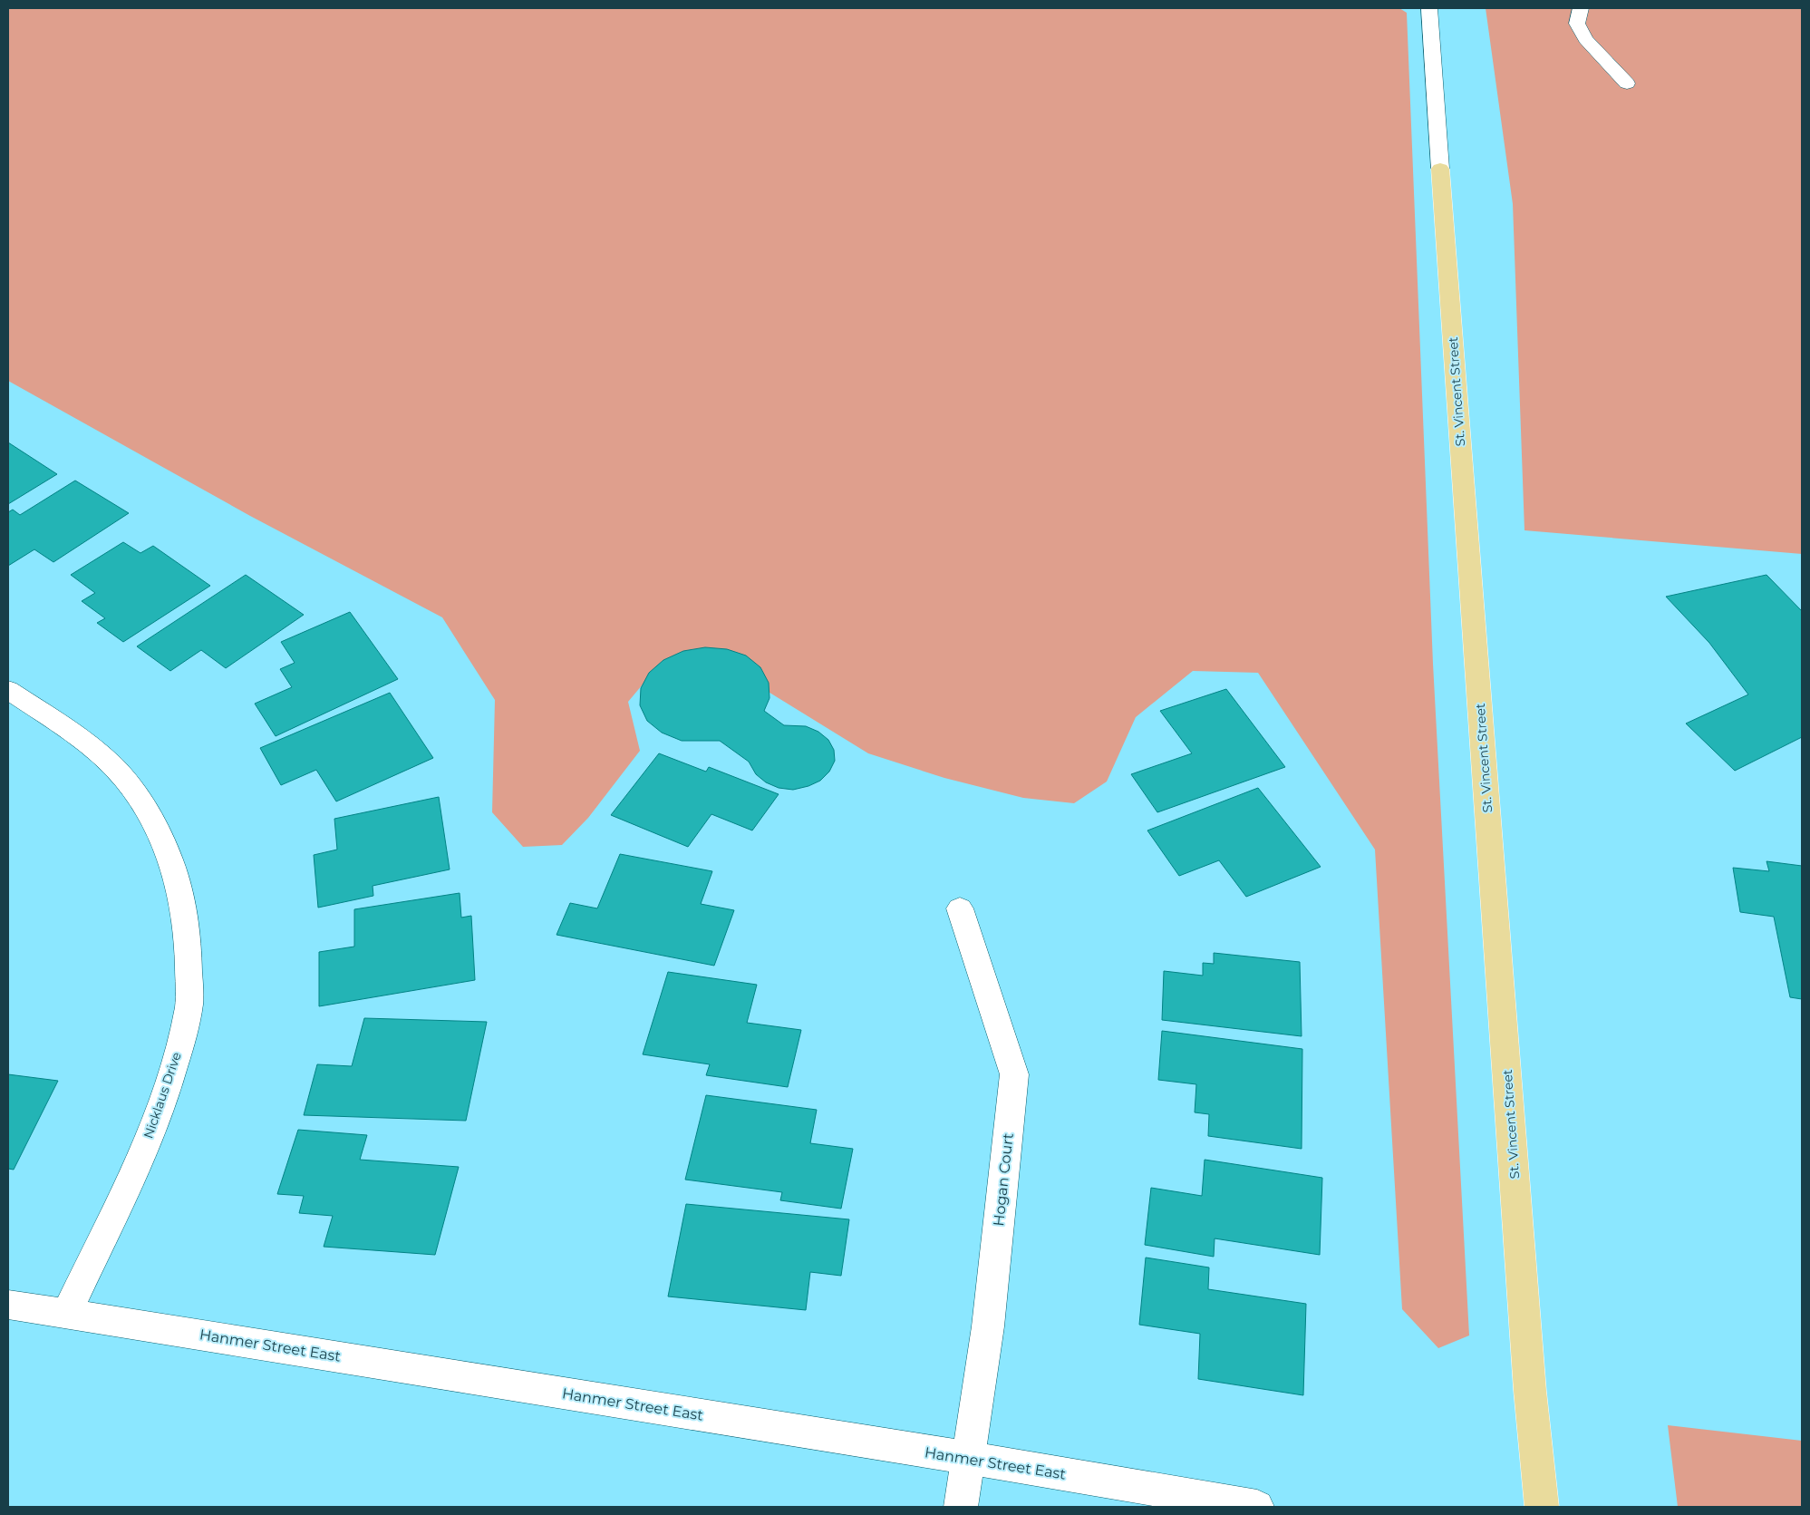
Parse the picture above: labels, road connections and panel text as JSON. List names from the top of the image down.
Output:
{
  "streets": {
    "main road": ["St. Vincent Street"],
    "street": ["Nicklaus Drive", "Hogan Court", "Hanmer Street East"]
  },
  "crossings": [
    ["Nicklaus Drive", "Hanmer Street East"],
    ["Hogan Court", "Hanmer Street East"]
  ]
}
